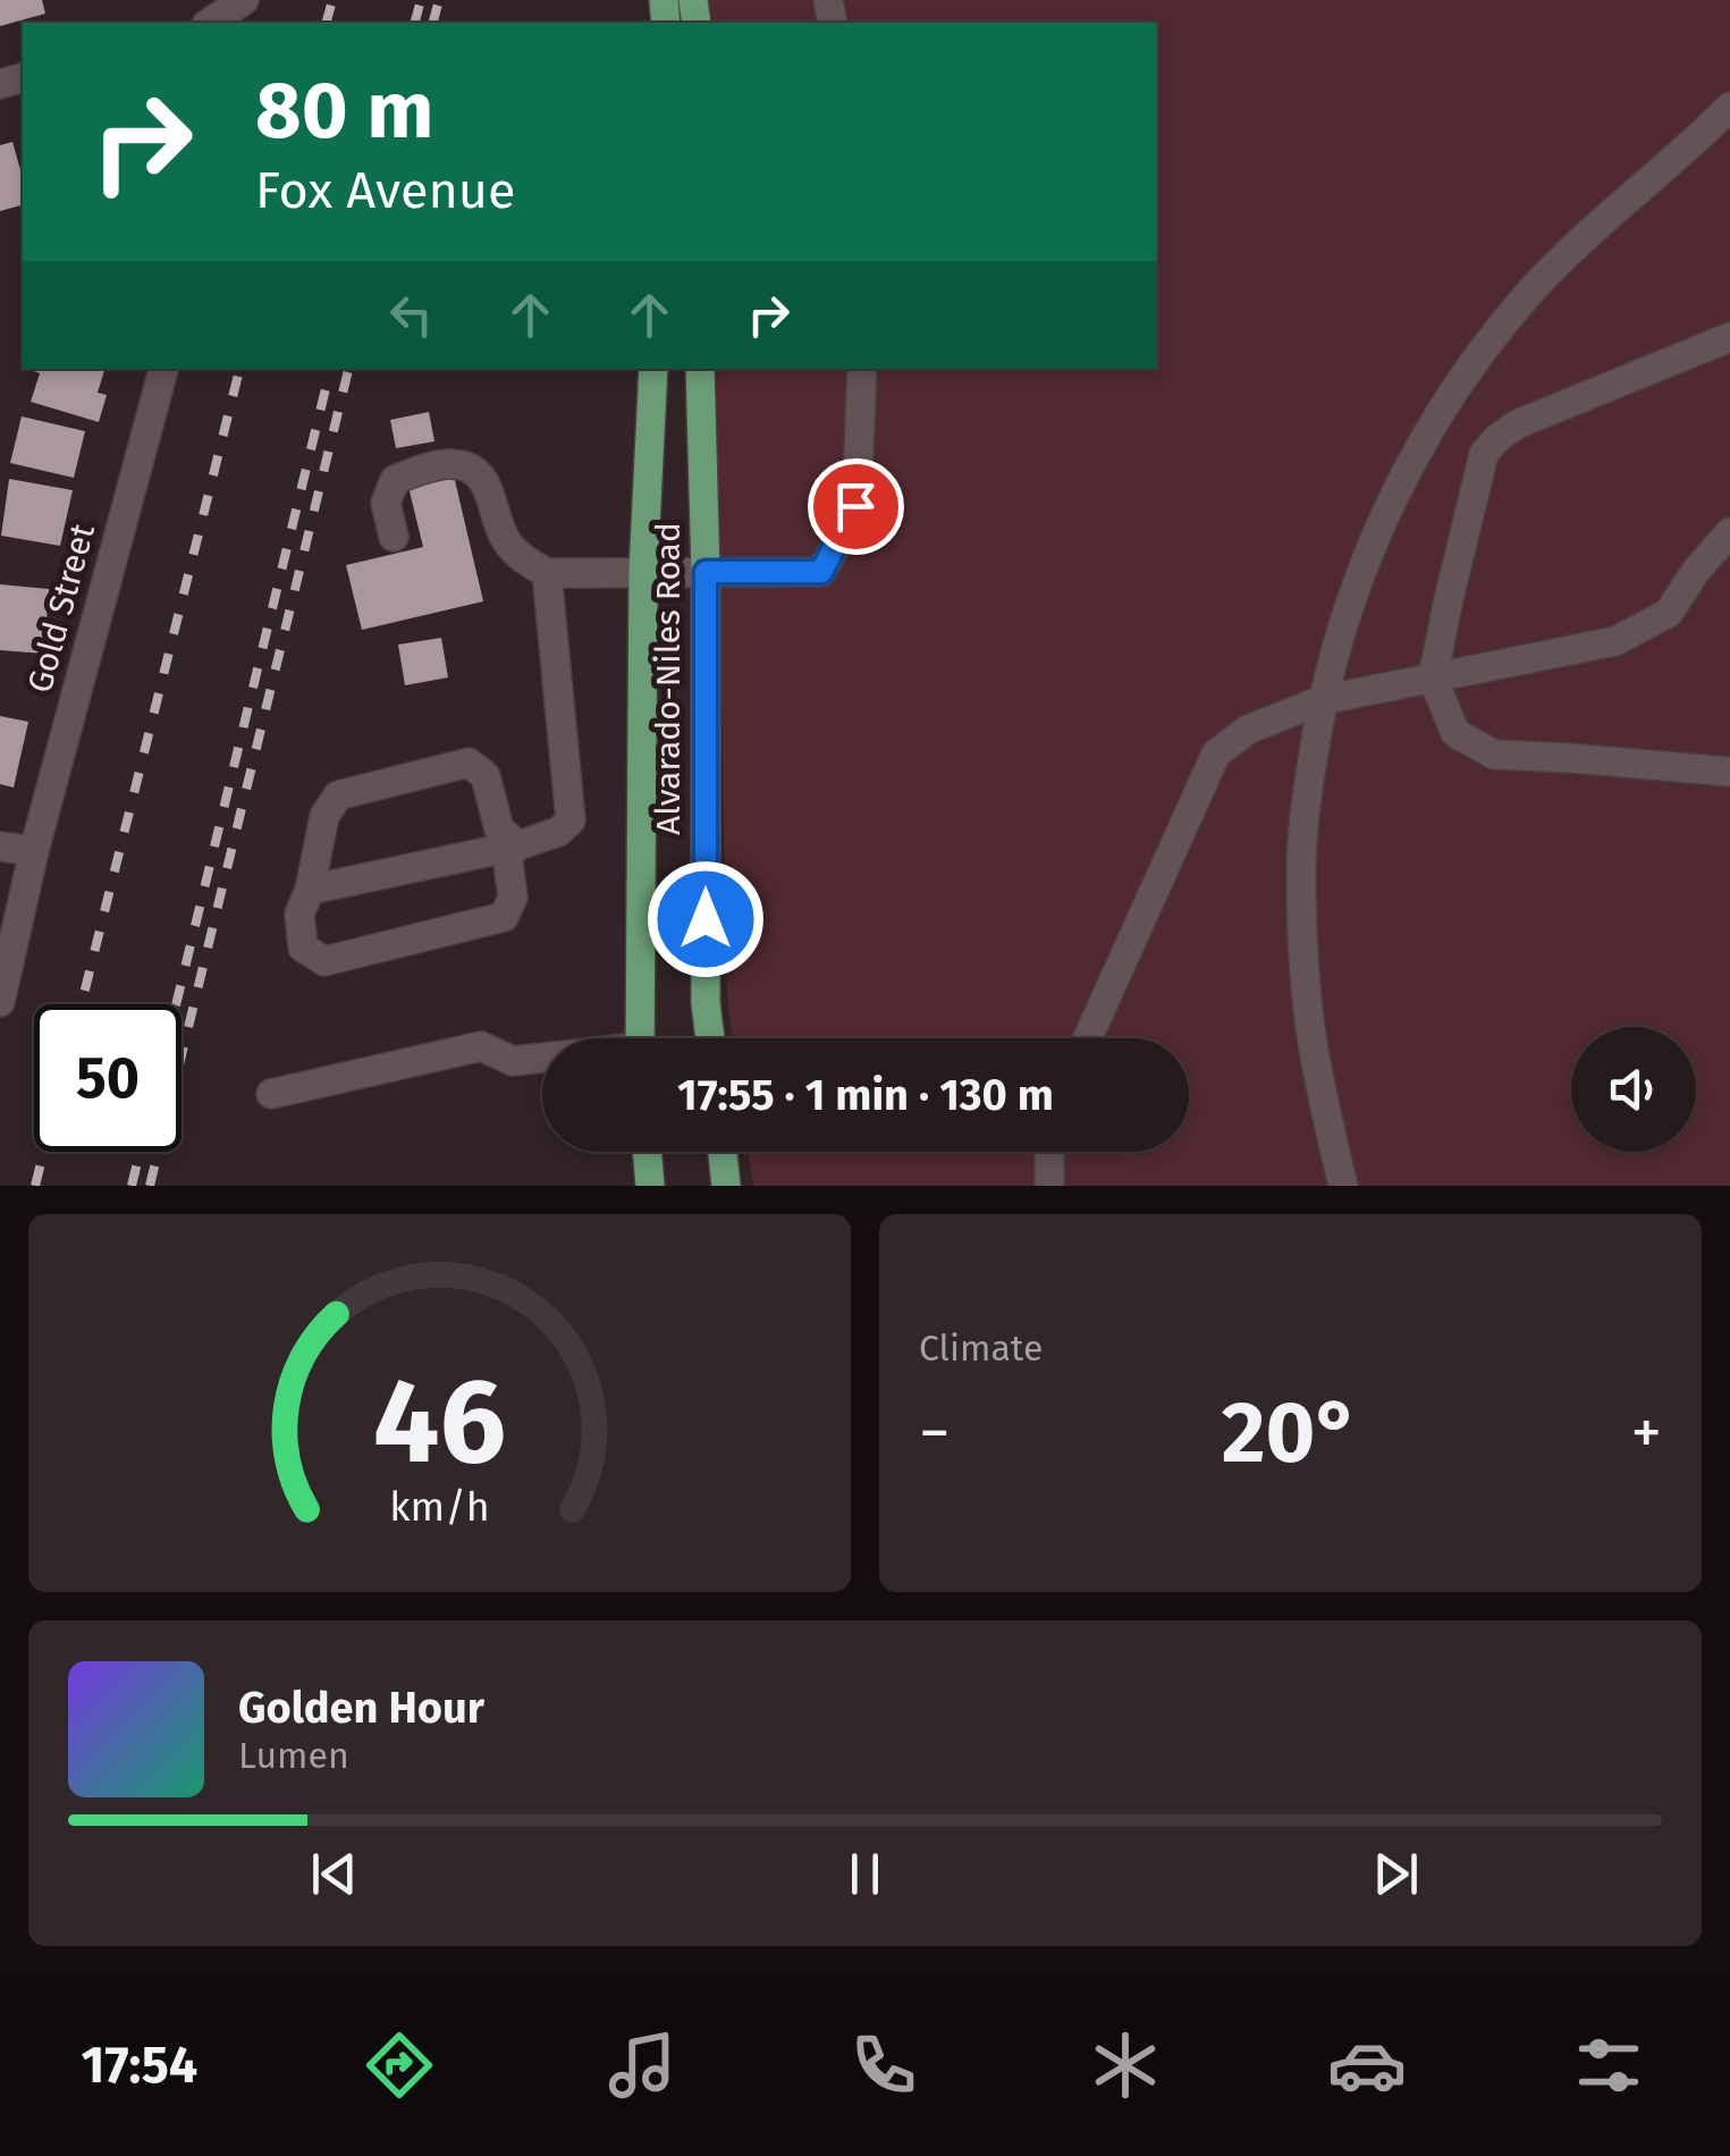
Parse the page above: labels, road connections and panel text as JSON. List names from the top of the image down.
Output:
{
  "streets": {
    "main road": ["Alvarado-Niles Road"],
    "street": ["Gold Street"]
  },
  "page": {
    "turn": ["80 m", "Fox Avenue"],
    "limit": "50",
    "trip": "17:55 · 1 min · 130 m",
    "tile": "Climate",
    "heat": ["−", "20°", "+"],
    "song": ["Golden Hour", "Lumen"],
    "tabs": "17:54",
    "gauge": ["46", "km/h"]
  }
}
